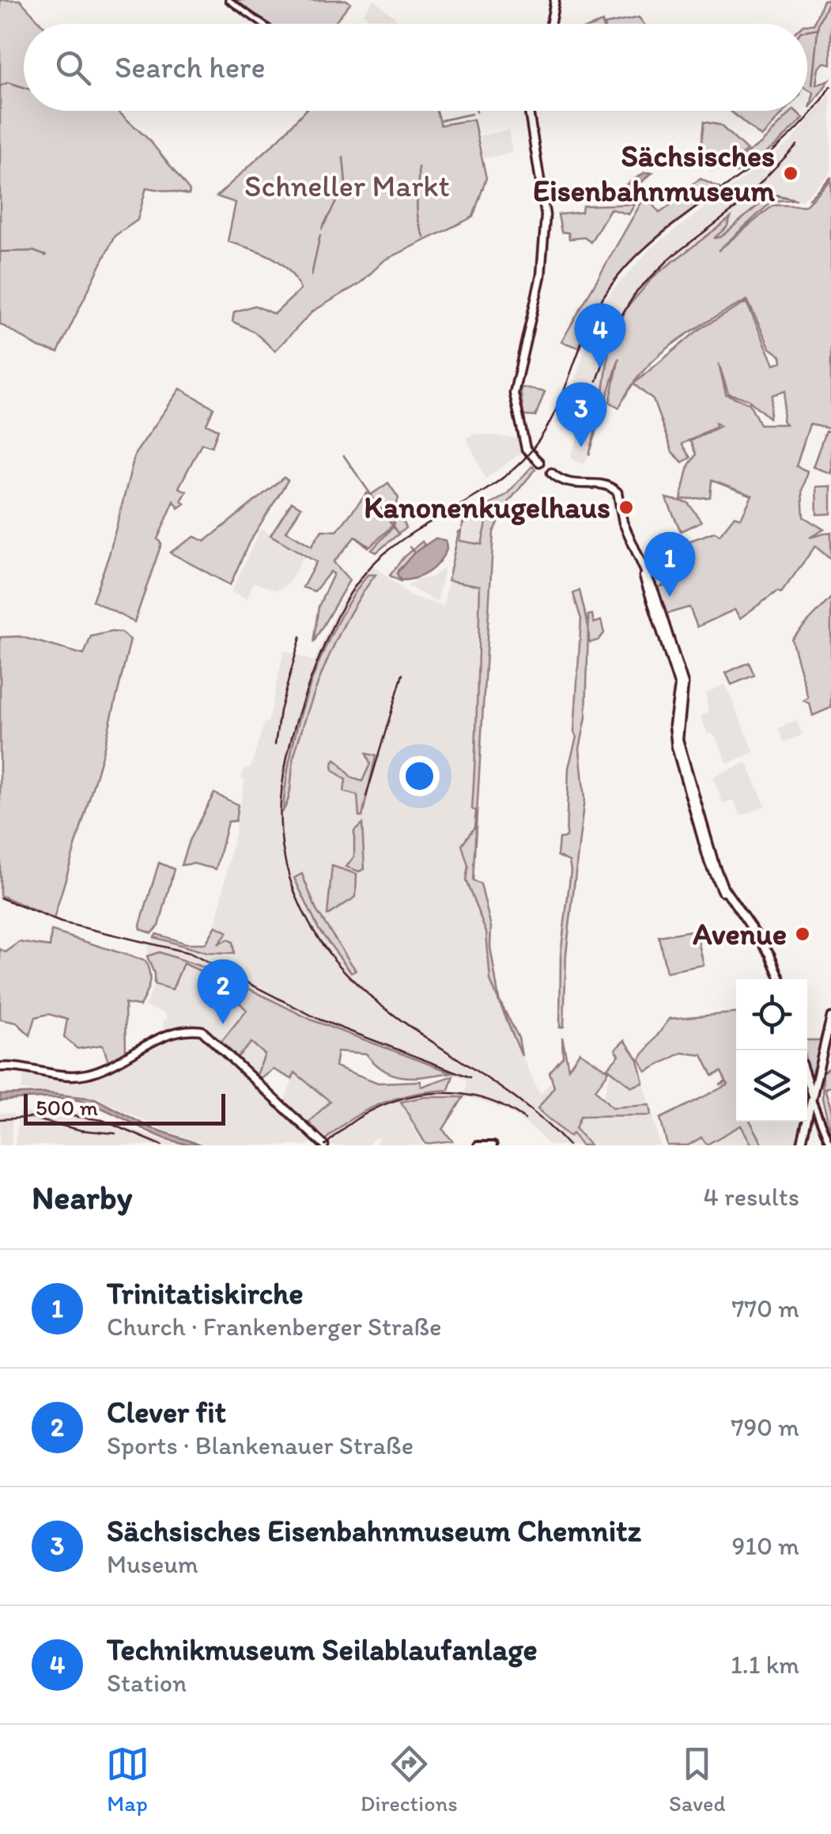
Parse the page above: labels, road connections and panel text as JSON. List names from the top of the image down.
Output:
{
  "parks": ["Schneller Markt"],
  "places": ["Sächsisches Eisenbahnmuseum", "Kanonenkugelhaus", "Avenue"],
  "scale_bar": "500 m",
  "page": {
    "search": "Search here",
    "pins": [
      "4",
      "3",
      "1",
      "2"
    ],
    "scale": "500 m",
    "heading": ["Nearby", "4 results"],
    "list": [
      {
        "mark": "1",
        "name": "Trinitatiskirche",
        "note": "Church · Frankenberger Straße",
        "value": "770 m"
      },
      {
        "mark": "2",
        "name": "Clever fit",
        "note": "Sports · Blankenauer Straße",
        "value": "790 m"
      },
      {
        "mark": "3",
        "name": "Sächsisches Eisenbahnmuseum Chemnitz",
        "note": "Museum",
        "value": "910 m"
      },
      {
        "mark": "4",
        "name": "Technikmuseum Seilablaufanlage",
        "note": "Station",
        "value": "1.1 km"
      }
    ],
    "nav": ["Map", "Directions", "Saved"]
  }
}
